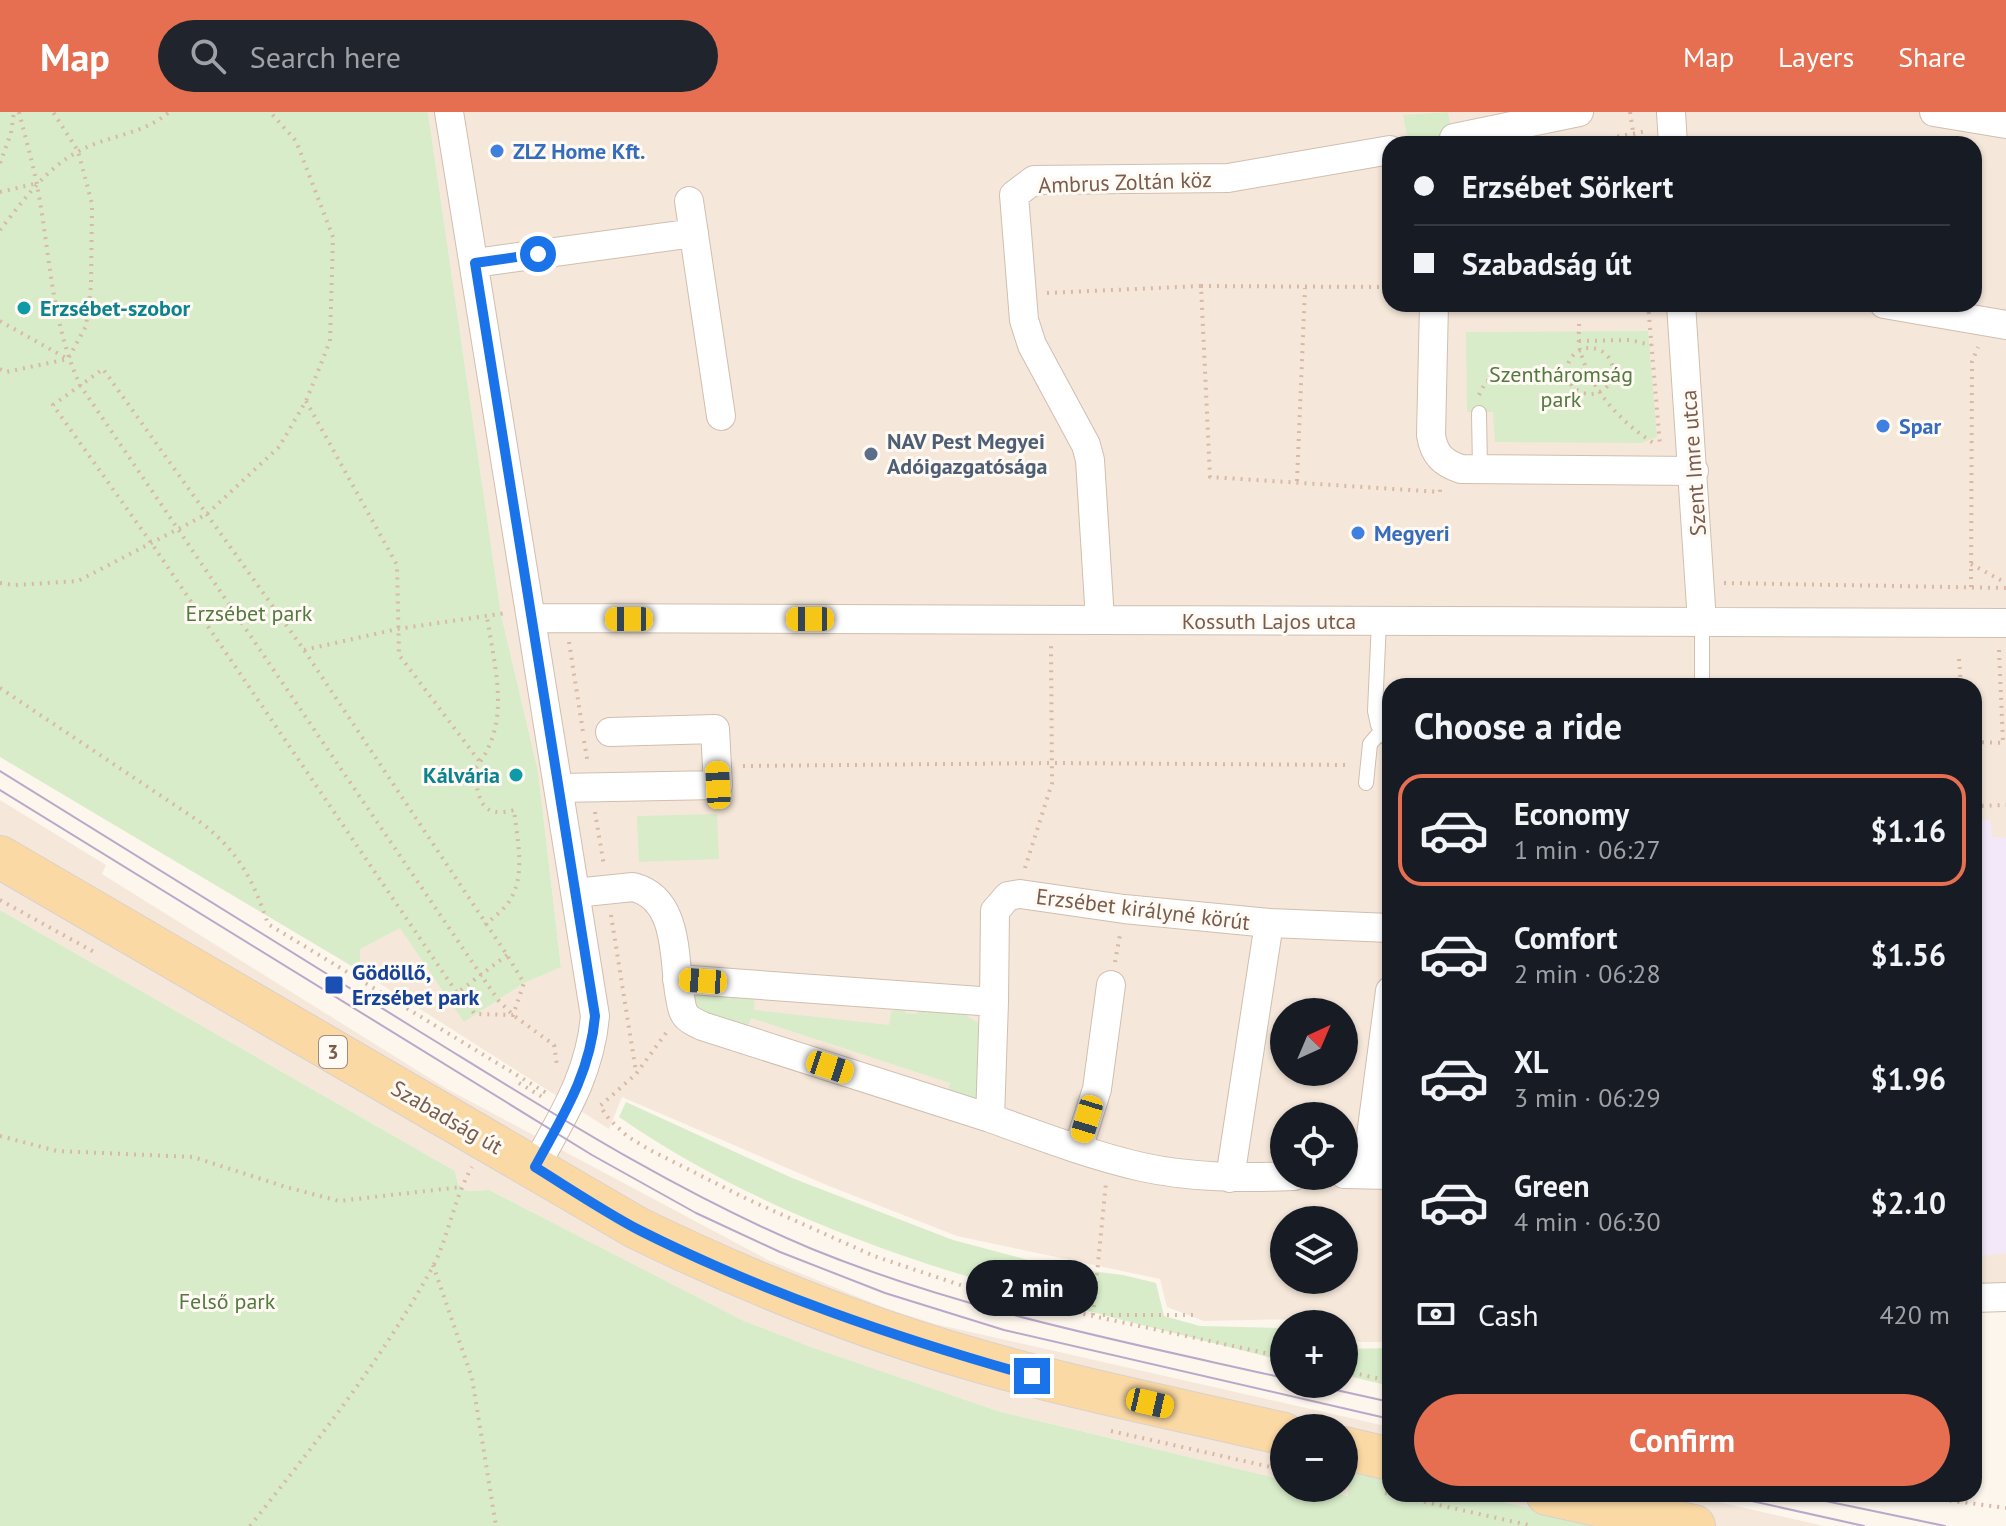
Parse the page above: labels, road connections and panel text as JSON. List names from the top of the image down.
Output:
{
  "streets": {
    "main road": ["3", "Szabadság út"],
    "street": [
      "Ambrus Zoltán köz",
      "Szent Imre utca",
      "Kossuth Lajos utca",
      "Erzsébet királyné körút"
    ]
  },
  "crossings": [
    ["Ambrus Zoltán köz", "Kossuth Lajos utca"],
    ["Szent Imre utca", "Kossuth Lajos utca"]
  ],
  "parks": ["Szentháromság park", "Erzsébet park", "Felső park"],
  "places": {
    "other": [
      "ZLZ Home Kft.",
      "Erzsébet-szobor",
      "Spar",
      "NAV Pest Megyei Adóigazgatósága",
      "Megyeri",
      "Kálvária"
    ],
    "transit": ["Gödöllő, Erzsébet park"]
  },
  "north": "top right",
  "page": {
    "header": "Map",
    "search": "Search here",
    "nav": ["Map", "Layers", "Share"],
    "banner": ["Erzsébet Sörkert", "Szabadság út"],
    "heading": "Choose a ride",
    "list": [
      {
        "name": "Economy",
        "note": "1 min · 06:27",
        "value": "$1.16"
      },
      {
        "name": "Comfort",
        "note": "2 min · 06:28",
        "value": "$1.56"
      },
      {
        "name": "XL",
        "note": "3 min · 06:29",
        "value": "$1.96"
      },
      {
        "name": "Green",
        "note": "4 min · 06:30",
        "value": "$2.10"
      }
    ],
    "map_buttons": ["+", "−"],
    "bubble": "2 min",
    "pay": ["Cash", "420 m"],
    "buttons": "Confirm"
  }
}
